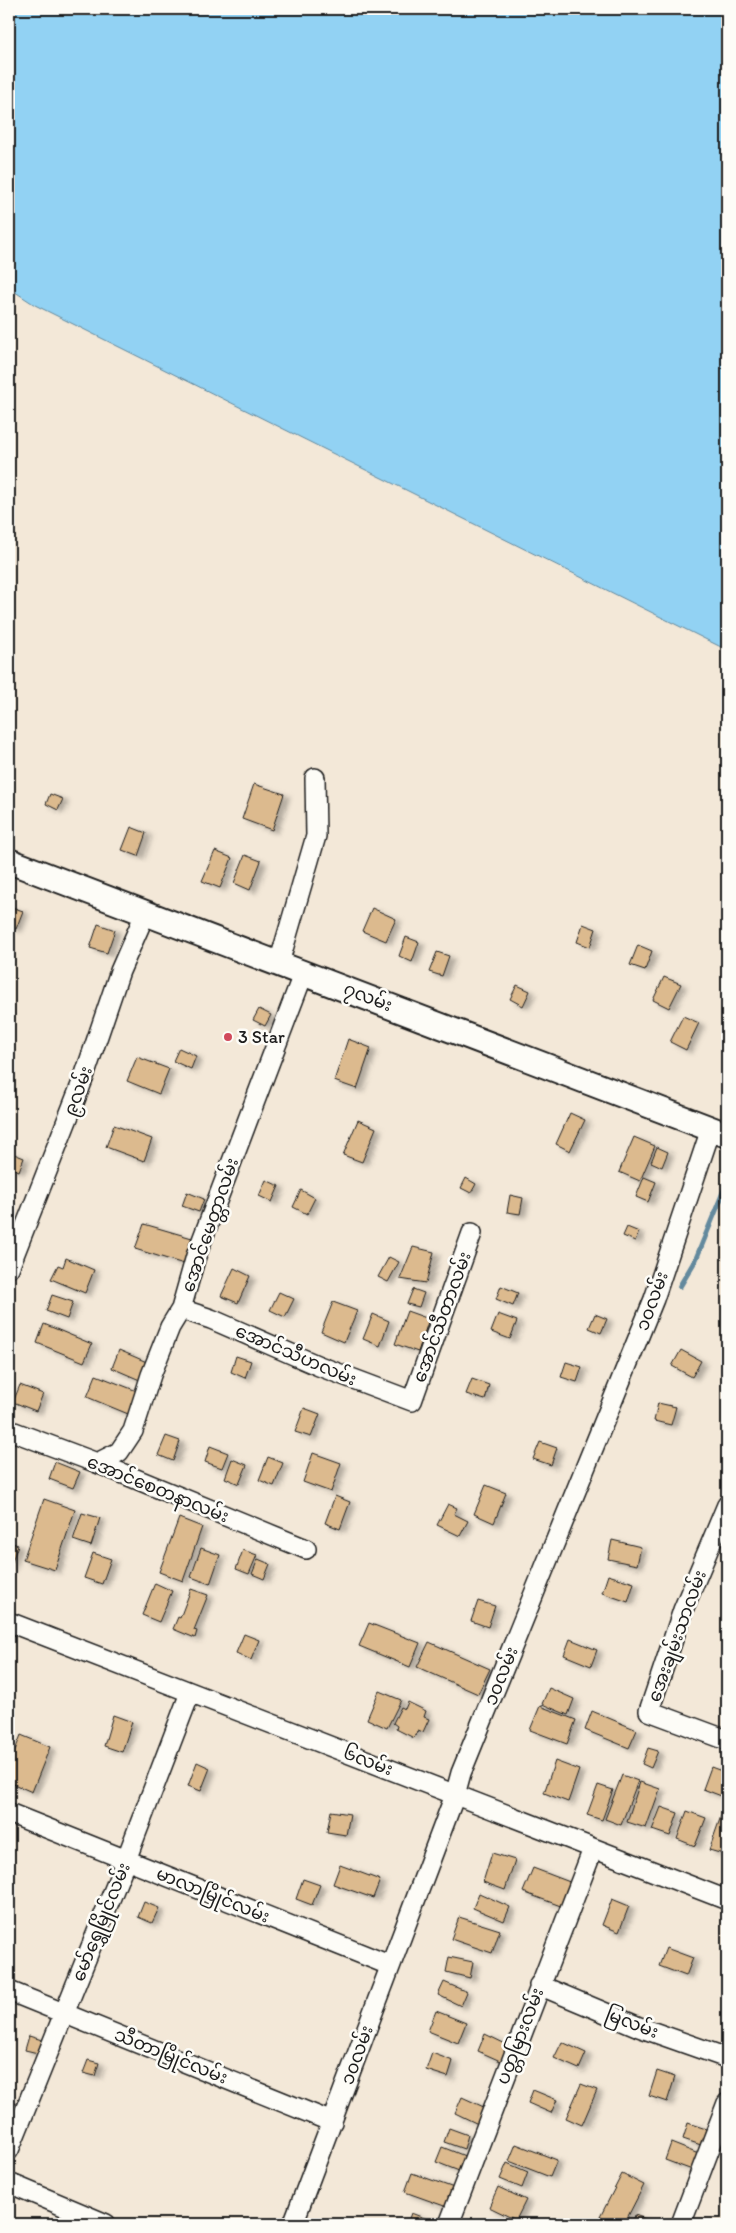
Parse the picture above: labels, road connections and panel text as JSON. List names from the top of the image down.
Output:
{
  "streets": {
    "street": [
      "၇လမ်း",
      "၉လမ်း",
      "အောင်မေတ္တာလမ်း",
      "၁၀လမ်း",
      "အောင်သီတာလမ်း",
      "အောင်သီဟလမ်း",
      "အောင်စေတနာလမ်း",
      "အေးချမ်းသာလမ်း",
      "၆လမ်း",
      "မာလာမြိုင်လမ်း",
      "မော်ရွှေမြိုင်လမ်း",
      "မြလမ်း",
      "ပတ္တမြားလမ်း",
      "သီတာမြိုင်လမ်း"
    ]
  },
  "crossings": [
    ["၇လမ်း", "၉လမ်း"],
    ["၇လမ်း", "အောင်မေတ္တာလမ်း"],
    ["၇လမ်း", "၁၀လမ်း"],
    ["အောင်မေတ္တာလမ်း", "အောင်သီဟလမ်း"],
    ["အောင်မေတ္တာလမ်း", "အောင်စေတနာလမ်း"],
    ["၁၀လမ်း", "၆လမ်း"],
    ["၁၀လမ်း", "မာလာမြိုင်လမ်း"],
    ["၁၀လမ်း", "သီတာမြိုင်လမ်း"],
    ["အောင်သီတာလမ်း", "အောင်သီဟလမ်း"],
    ["၆လမ်း", "မော်ရွှေမြိုင်လမ်း"],
    ["၆လမ်း", "ပတ္တမြားလမ်း"],
    ["မာလာမြိုင်လမ်း", "မော်ရွှေမြိုင်လမ်း"],
    ["မော်ရွှေမြိုင်လမ်း", "သီတာမြိုင်လမ်း"],
    ["မြလမ်း", "ပတ္တမြားလမ်း"]
  ],
  "places": ["3 Star"]
}
